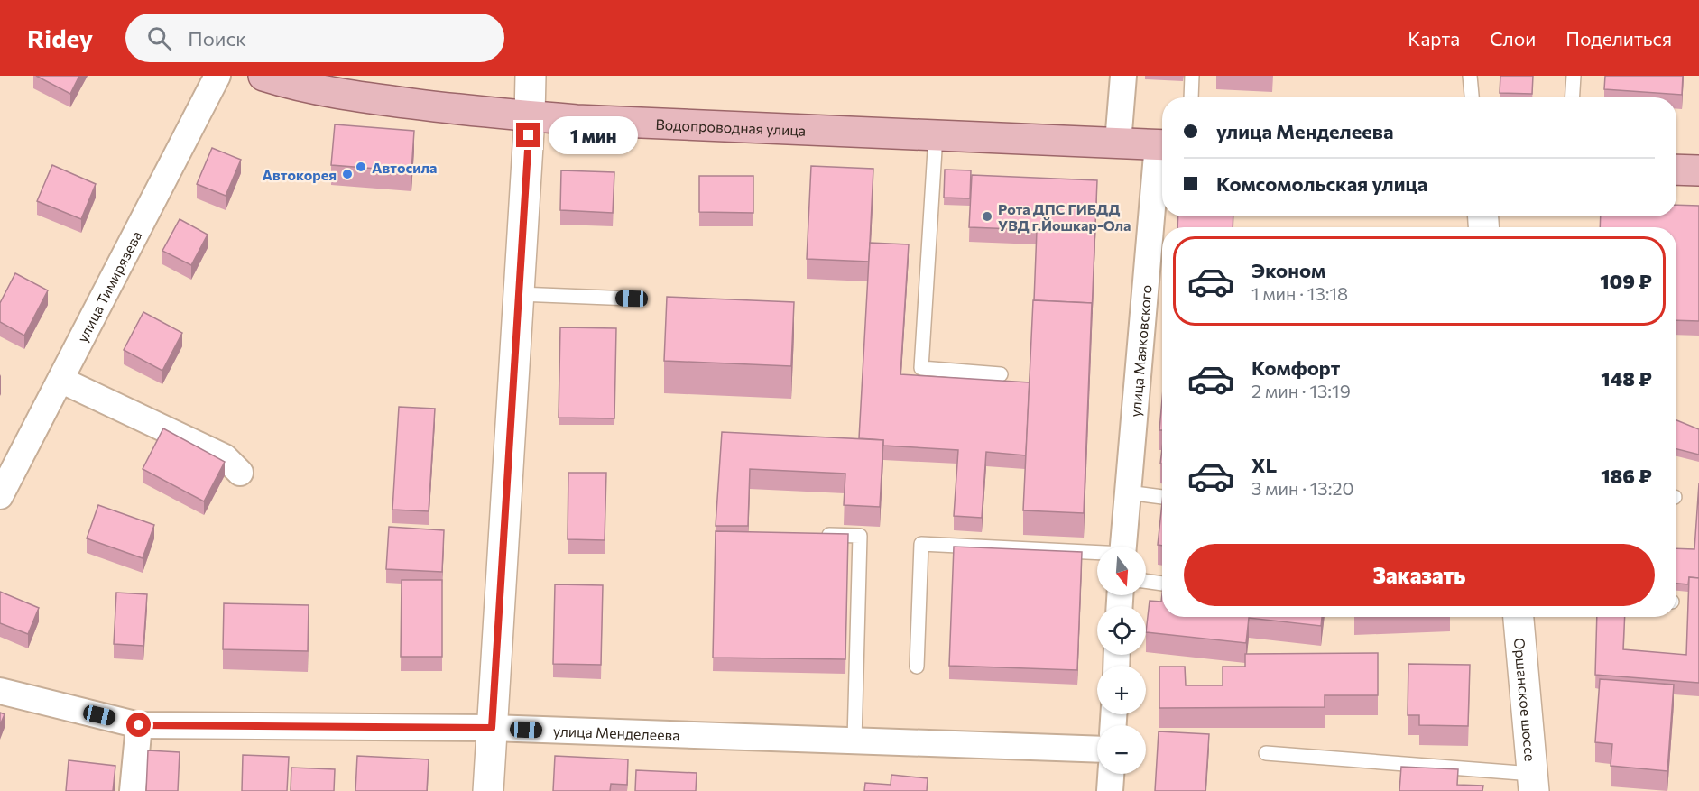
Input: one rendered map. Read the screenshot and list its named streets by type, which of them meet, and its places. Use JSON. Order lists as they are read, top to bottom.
{
  "streets": {
    "main road": ["Водопроводная улица", "Оршанское шоссе"],
    "street": ["улица Тимирязева", "улица Маяковского", "улица Менделеева"]
  },
  "places": ["Автосила", "Автокорея", "Рота ДПС ГИБДД УВД г.Йошкар-Ола"],
  "north": "bottom",
  "page": {
    "header": "Ridey",
    "search": "Поиск",
    "nav": ["Карта", "Слои", "Поделиться"],
    "banner": ["улица Менделеева", "Комсомольская улица"],
    "bubble": "1 мин",
    "list": [
      {
        "name": "Эконом",
        "note": "1 мин · 13:18",
        "value": "109 ₽"
      },
      {
        "name": "Комфорт",
        "note": "2 мин · 13:19",
        "value": "148 ₽"
      },
      {
        "name": "XL",
        "note": "3 мин · 13:20",
        "value": "186 ₽"
      }
    ],
    "buttons": "Заказать",
    "map_buttons": ["+", "−"]
  }
}
